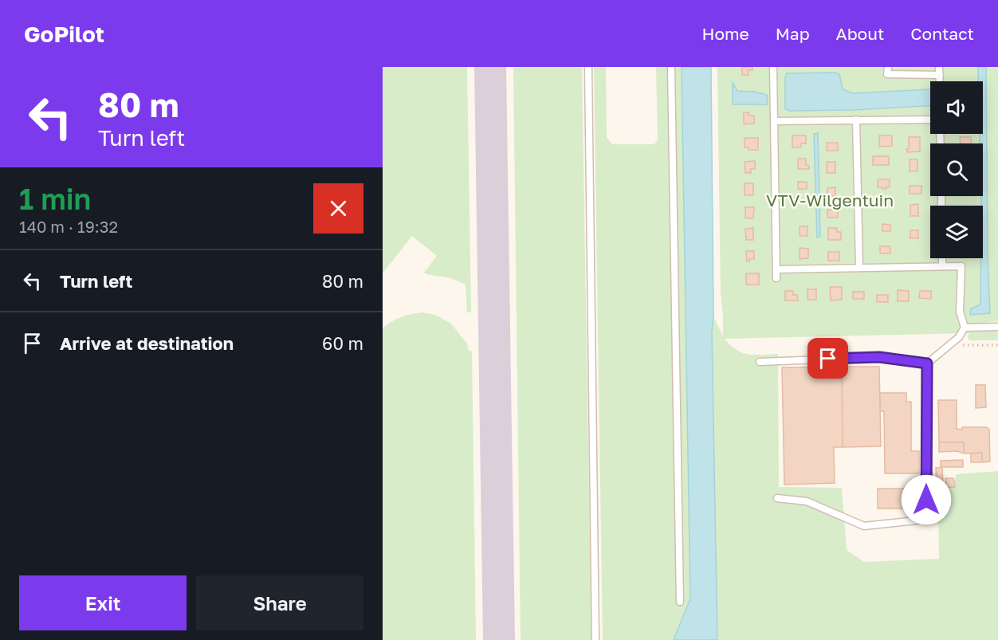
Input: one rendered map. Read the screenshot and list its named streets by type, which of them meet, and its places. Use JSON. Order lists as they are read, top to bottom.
{
  "parks": ["VTV-Wilgentuin"],
  "page": {
    "header": "GoPilot",
    "nav": [
      "Home",
      "Map",
      "About",
      "Contact"
    ],
    "turn": ["80 m", "Turn left"],
    "heading": ["1 min", "140 m · 19:32"],
    "list": [
      {
        "name": "Turn left",
        "value": "80 m"
      },
      {
        "name": "Arrive at destination",
        "value": "60 m"
      }
    ],
    "buttons": ["Exit", "Share"]
  }
}
